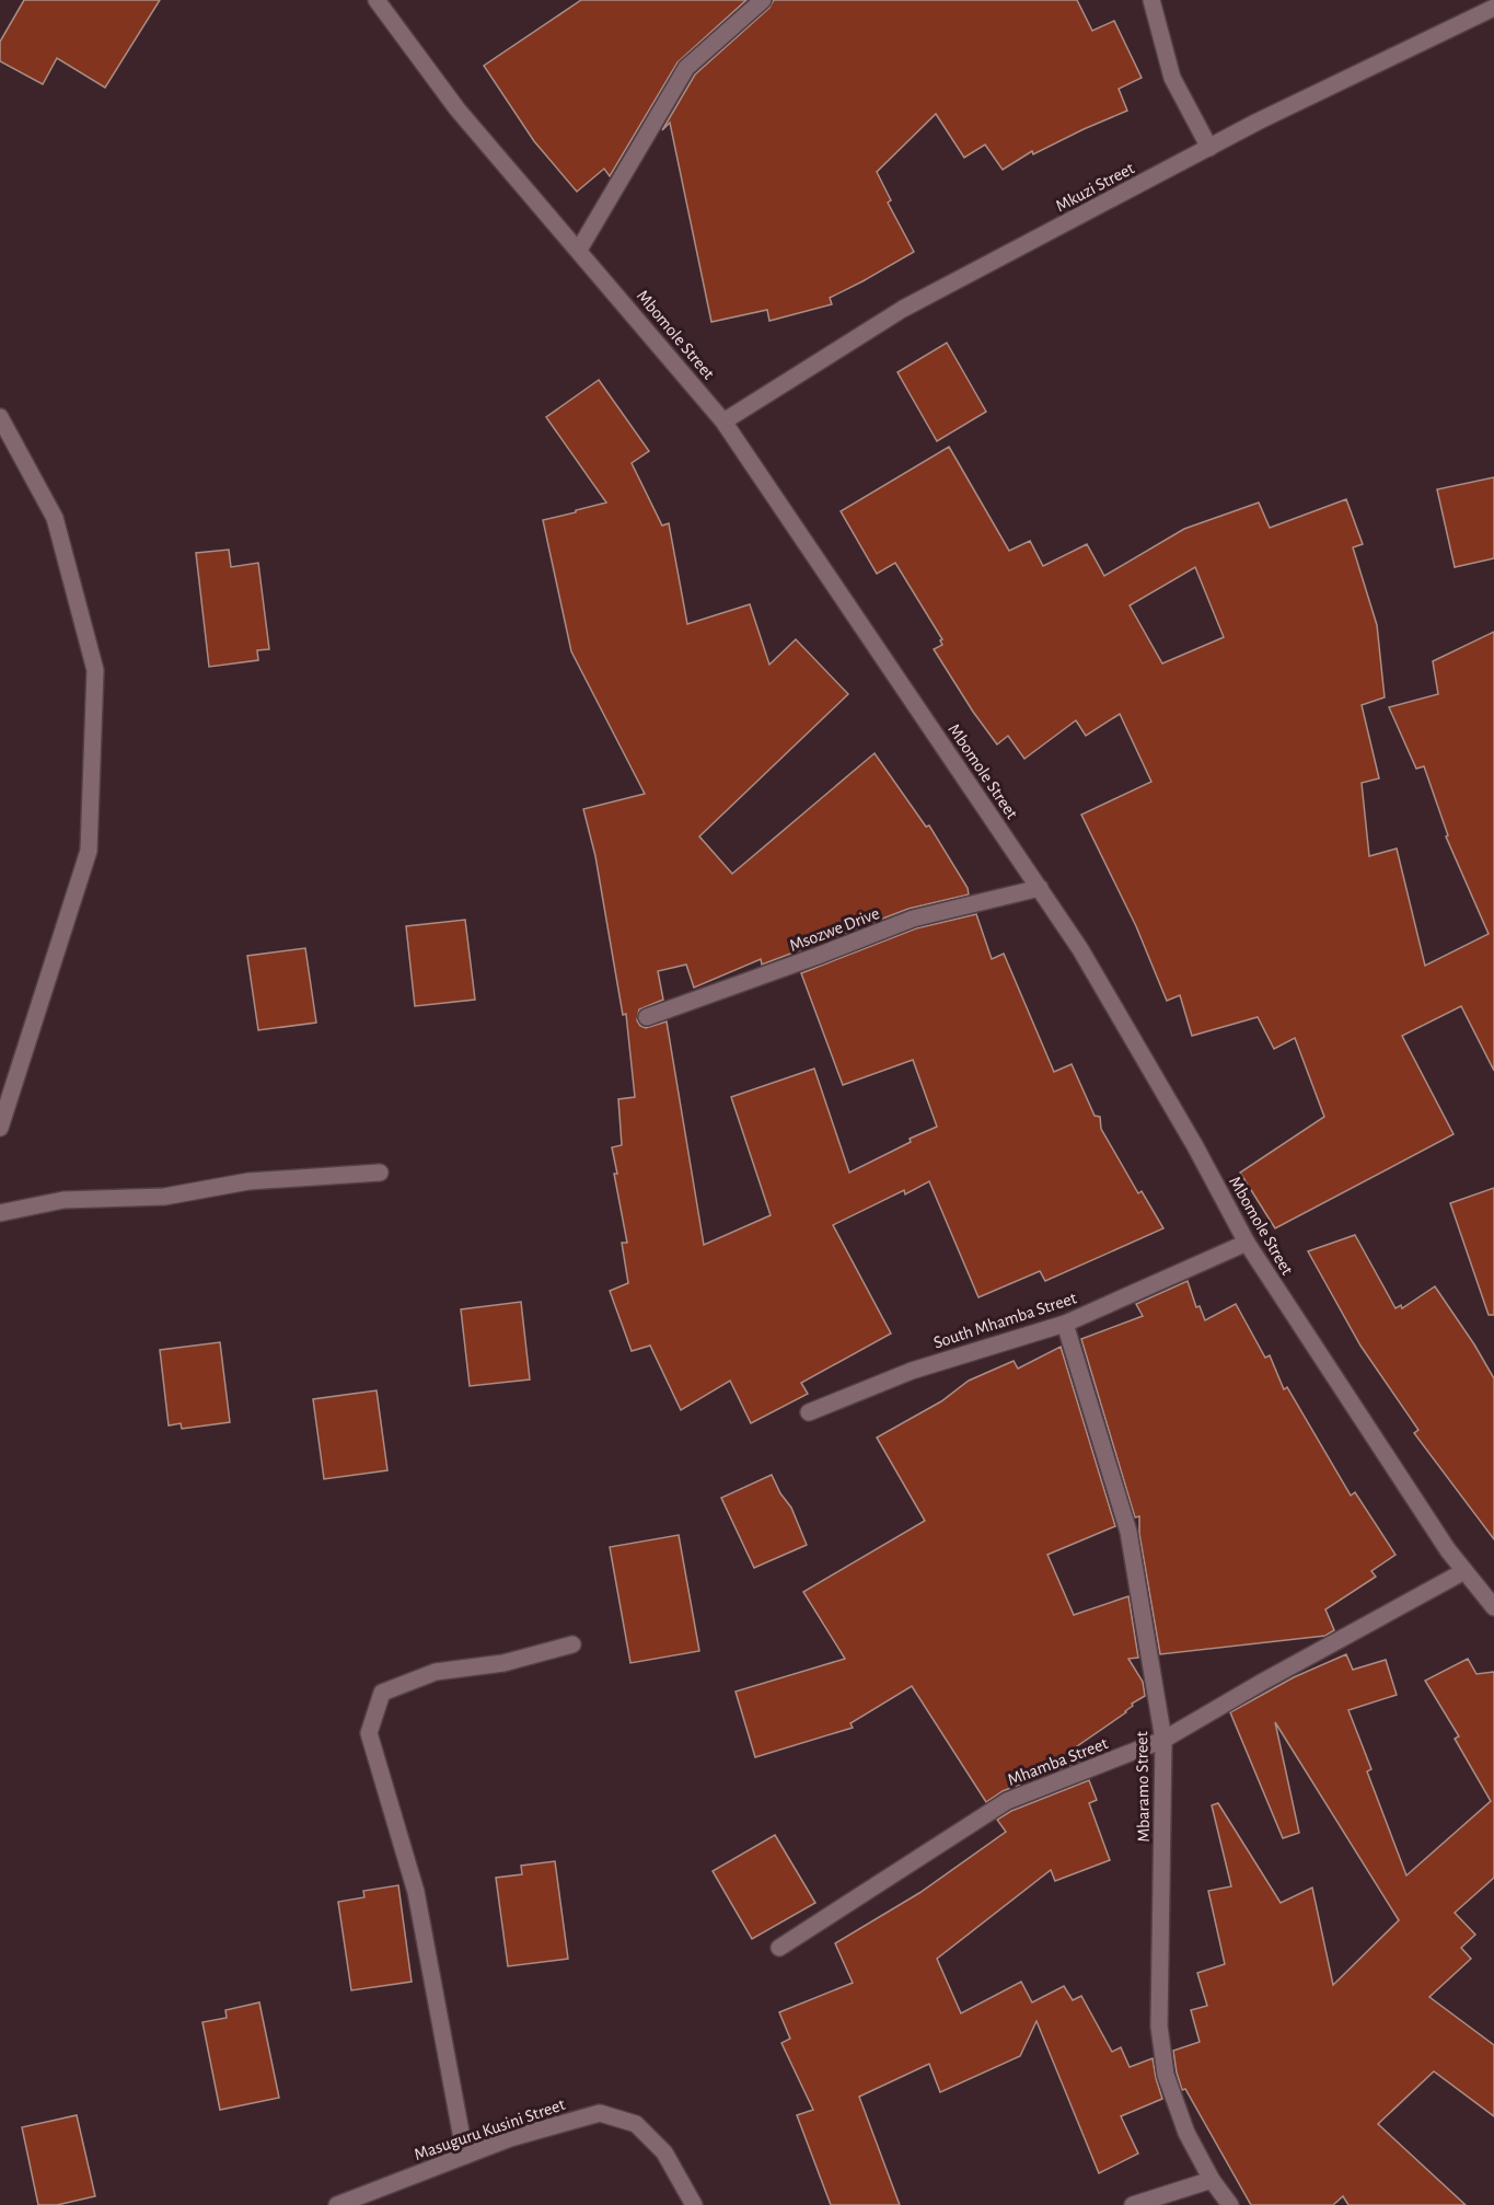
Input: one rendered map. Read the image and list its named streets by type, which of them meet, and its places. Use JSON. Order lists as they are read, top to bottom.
{
  "streets": {
    "street": [
      "Mkuzi Street",
      "Mbomole Street",
      "Msozwe Drive",
      "South Mhamba Street",
      "Mhamba Street",
      "Mbaramo Street",
      "Masuguru Kusini Street"
    ]
  },
  "crossings": [
    ["Mkuzi Street", "Mbomole Street"],
    ["Mbomole Street", "Msozwe Drive"],
    ["Mbomole Street", "South Mhamba Street"],
    ["Mbomole Street", "Mhamba Street"],
    ["South Mhamba Street", "Mbaramo Street"],
    ["Mhamba Street", "Mbaramo Street"]
  ]
}
